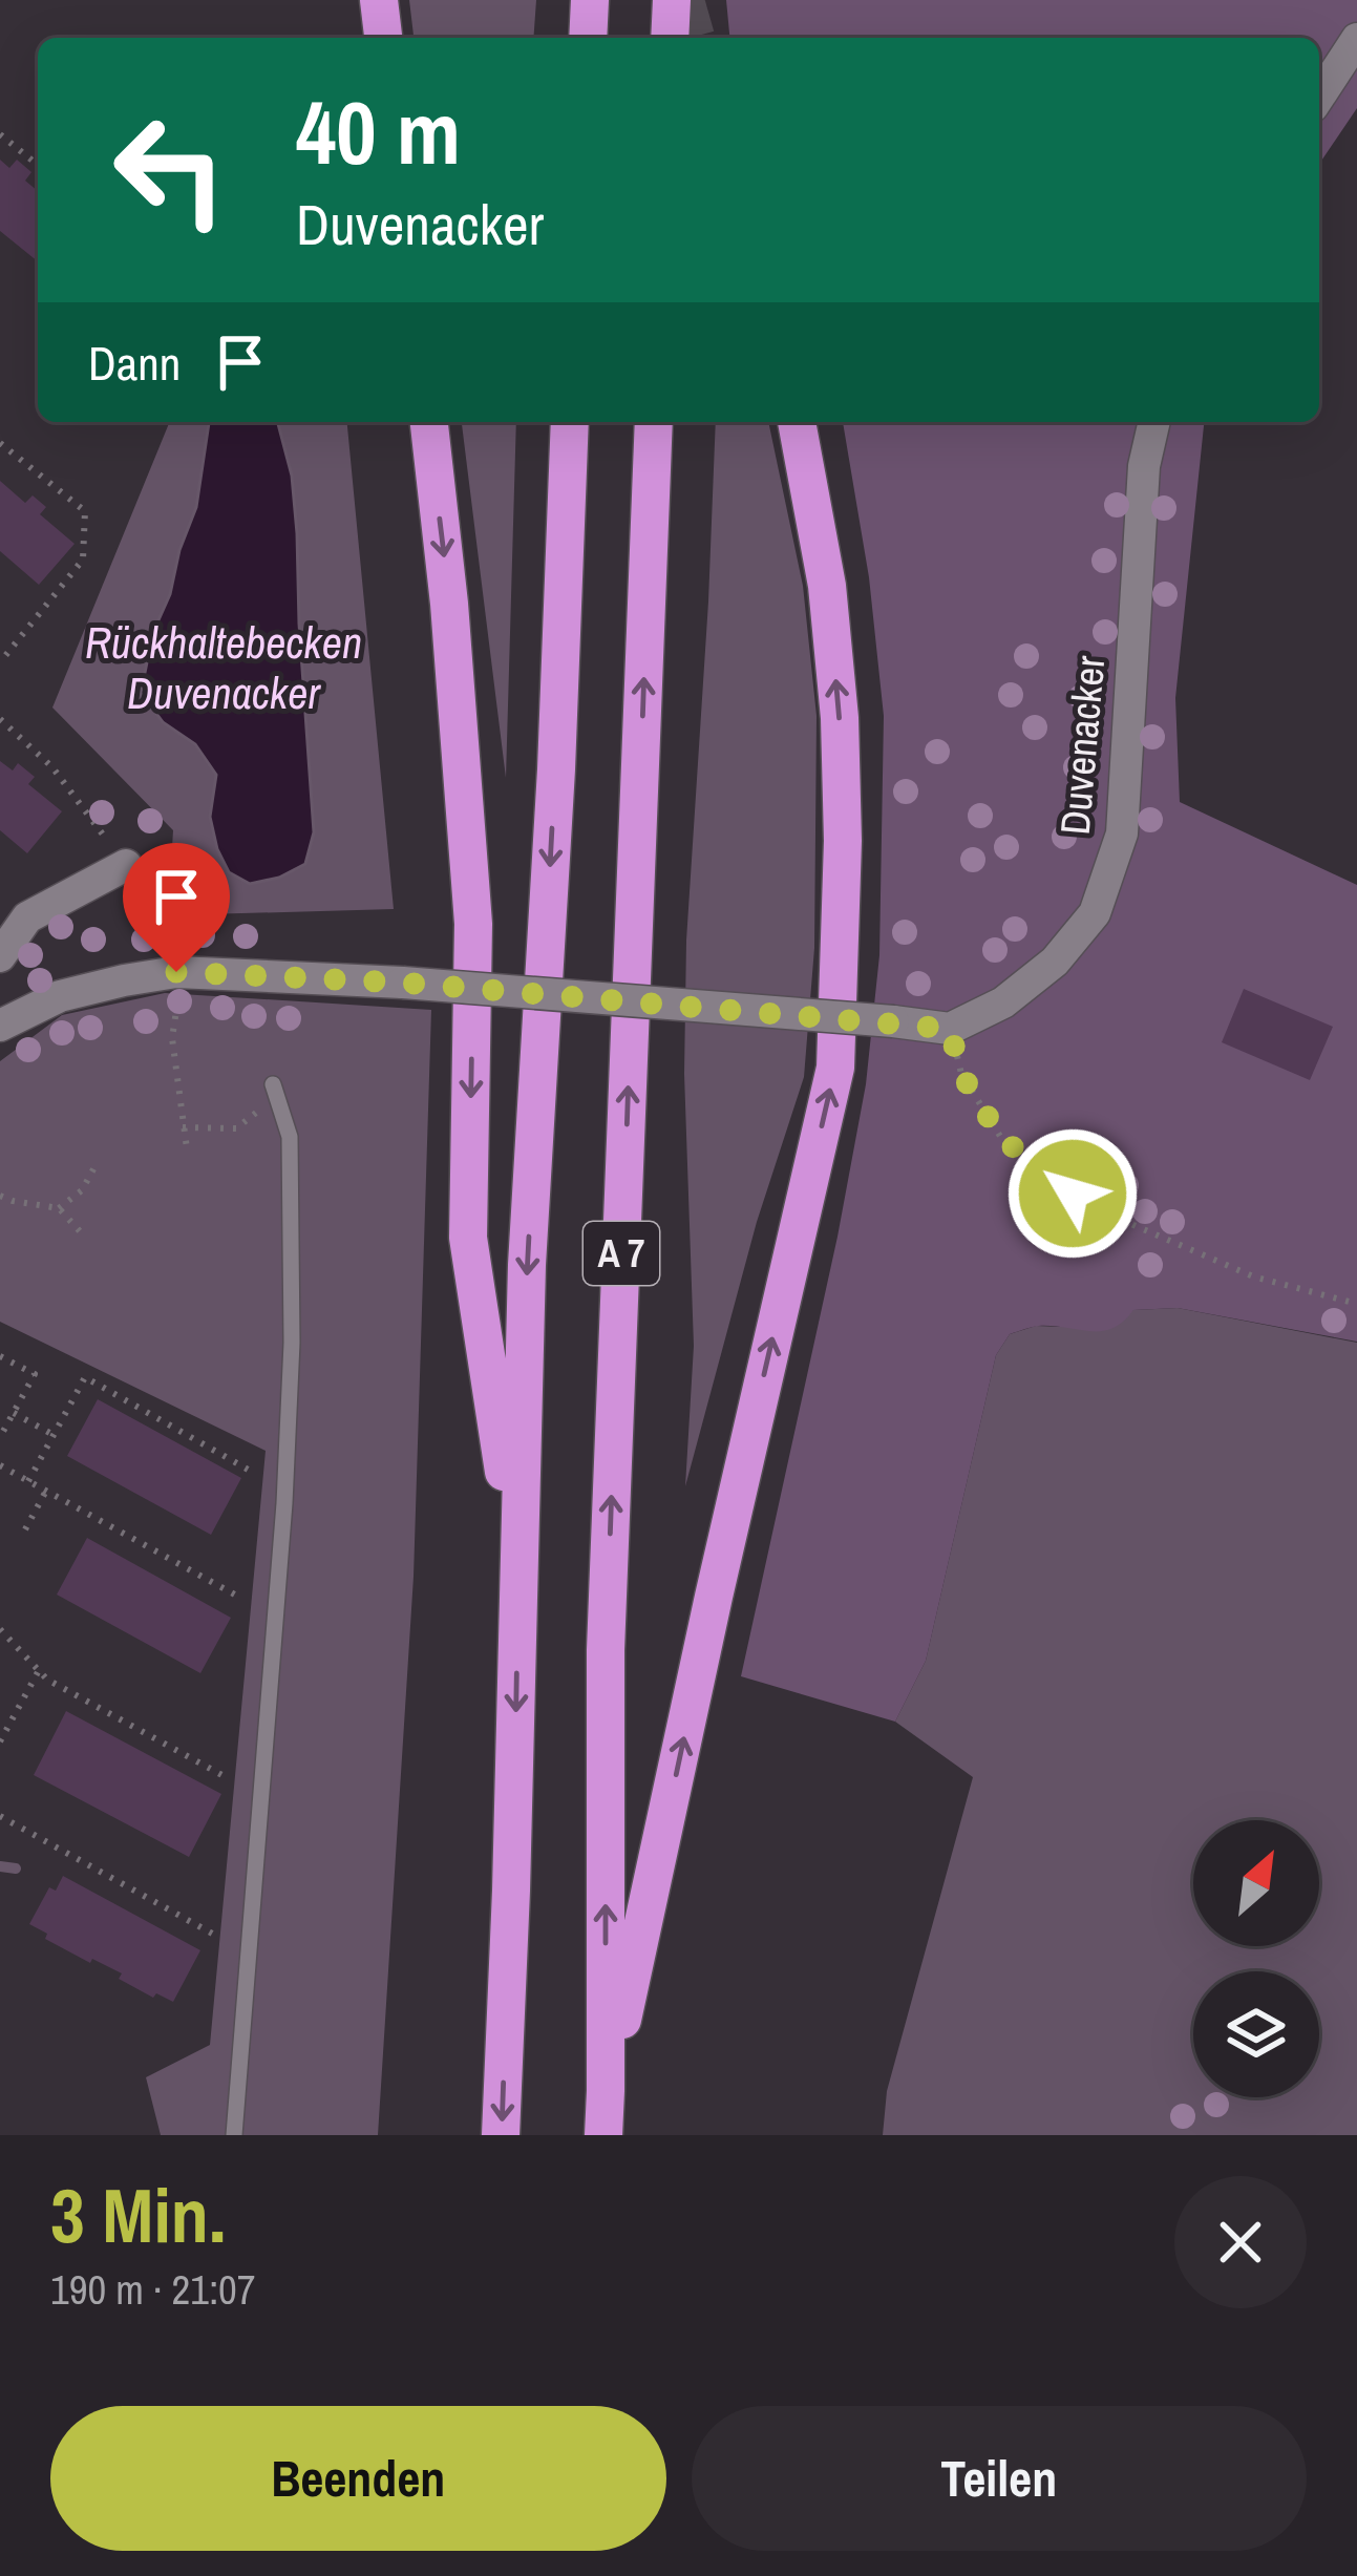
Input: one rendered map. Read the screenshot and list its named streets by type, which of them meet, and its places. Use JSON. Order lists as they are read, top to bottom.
{
  "streets": {
    "highway": ["A 7"],
    "street": ["Duvenacker"]
  },
  "water": ["Rückhaltebecken Duvenacker"],
  "north": "top right",
  "page": {
    "turn": ["40 m", "Duvenacker"],
    "then": "Dann",
    "heading": ["3 Min.", "190 m · 21:07"],
    "buttons": ["Beenden", "Teilen"]
  }
}
